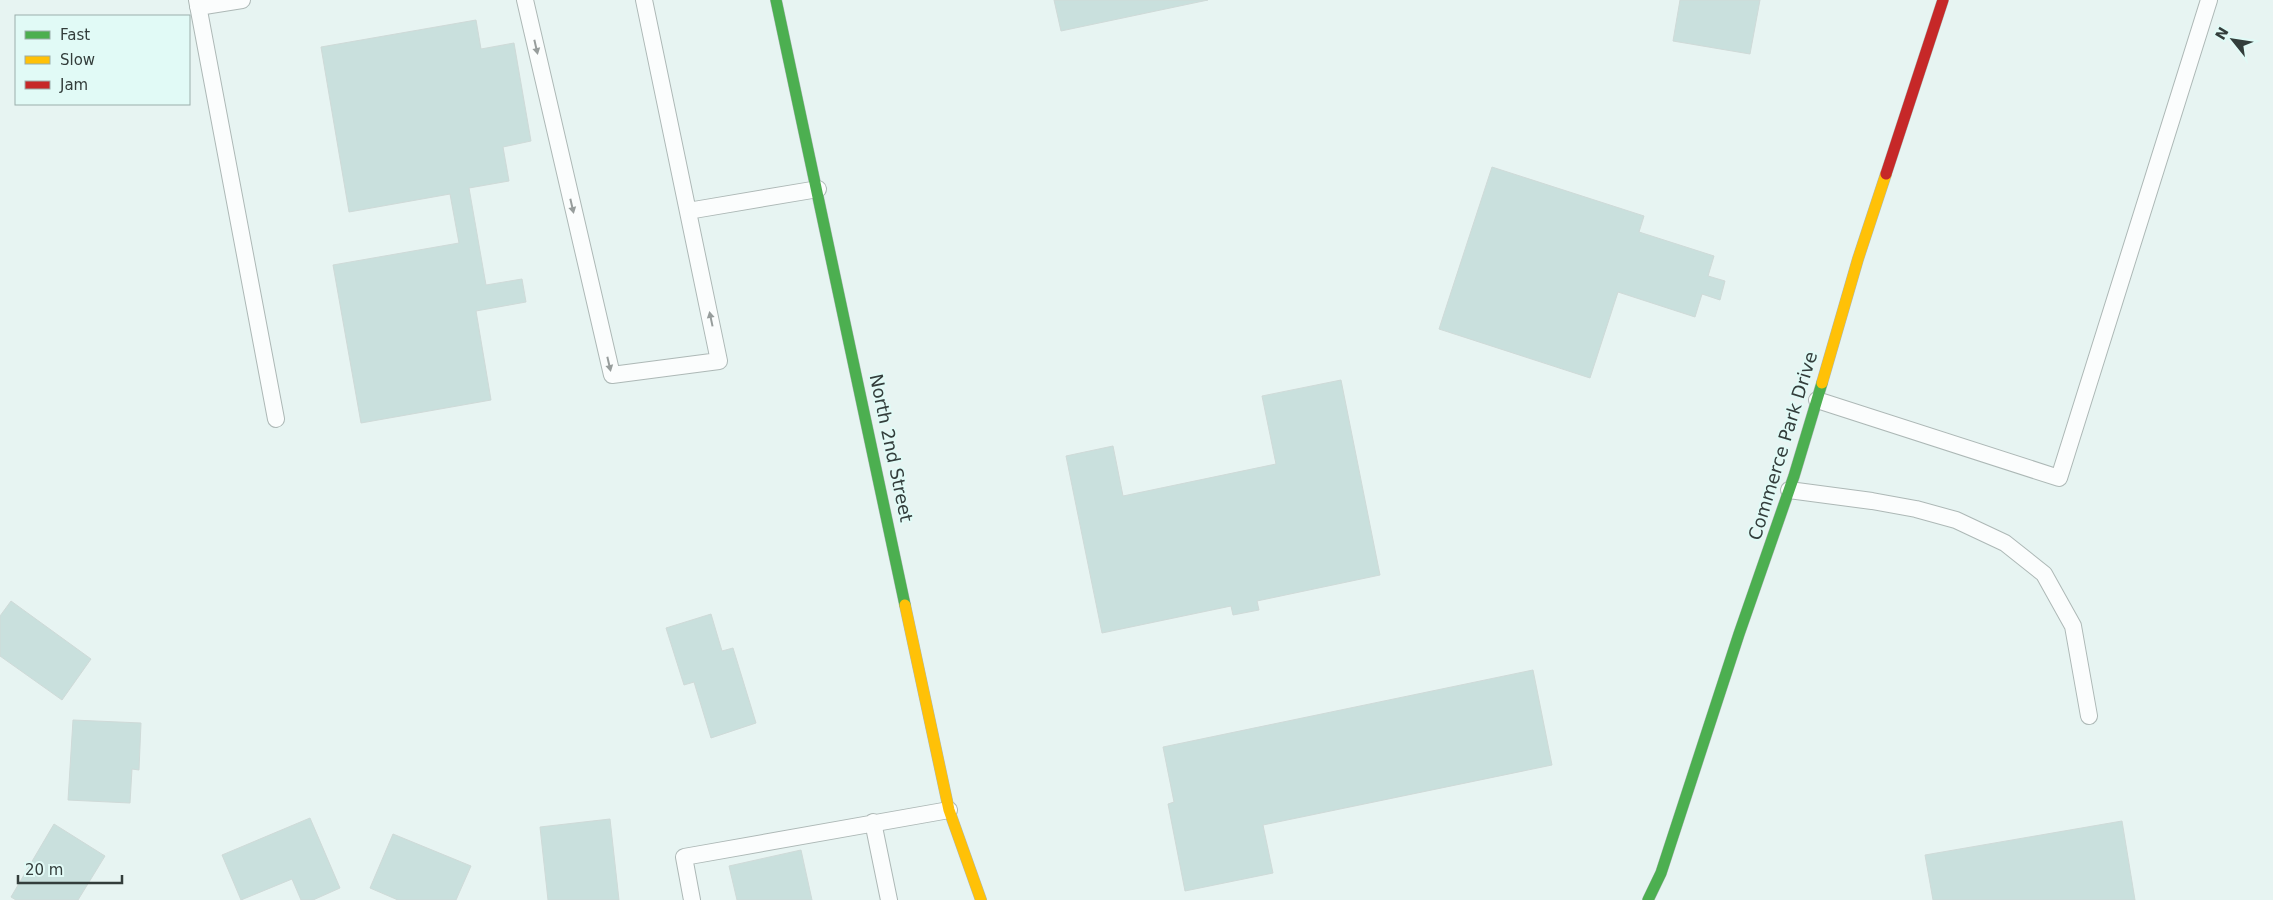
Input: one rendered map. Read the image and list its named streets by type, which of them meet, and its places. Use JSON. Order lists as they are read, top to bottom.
{
  "streets": {
    "street": ["Commerce Park Drive", "North 2nd Street"]
  },
  "legend": ["Fast", "Slow", "Jam"],
  "scale_bar": "20 m",
  "north": "top left"
}
